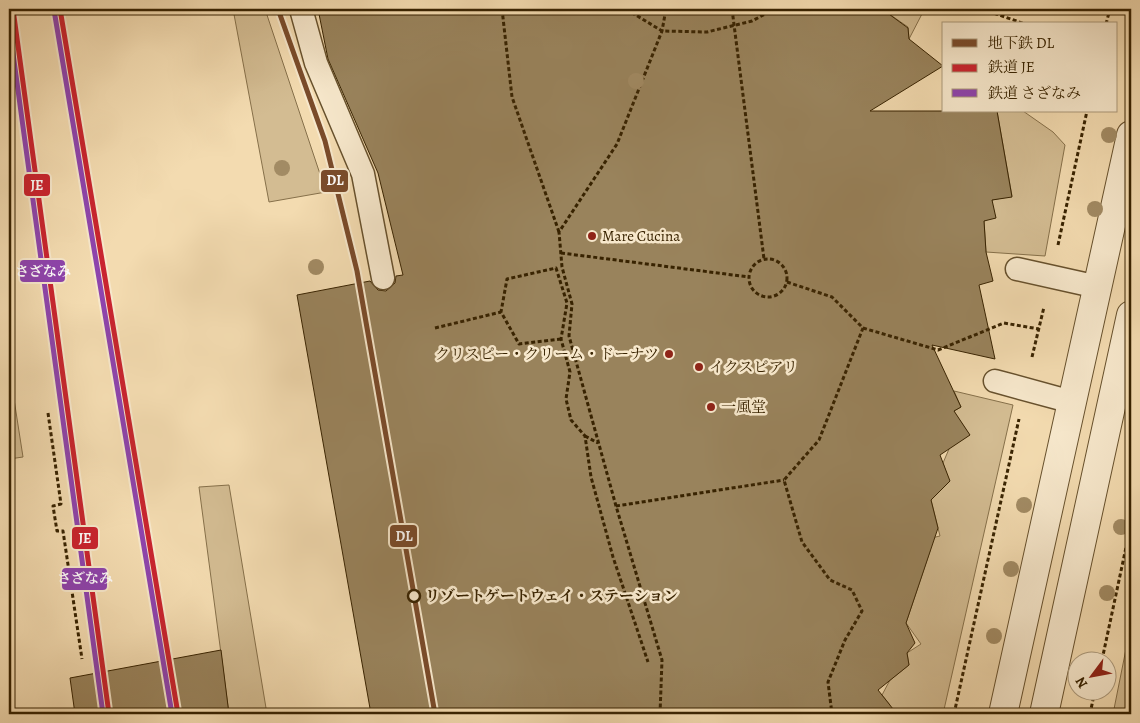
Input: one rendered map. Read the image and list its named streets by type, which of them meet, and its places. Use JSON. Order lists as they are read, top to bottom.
{
  "places": [
    "Mare Cucina",
    "クリスピー・クリーム・ドーナツ",
    "イクスピアリ",
    "一風堂",
    "リゾートゲートウェイ・ステーション"
  ],
  "lines": ["metro line DL", "rail line JE", "rail line さざなみ"],
  "legend": ["地下鉄 DL", "鉄道 JE", "鉄道 さざなみ"],
  "north": "bottom left"
}
